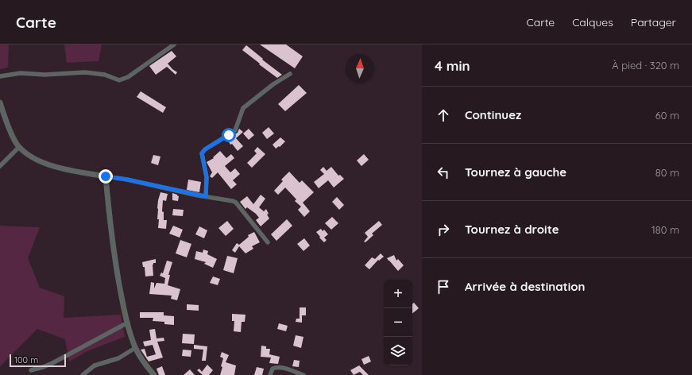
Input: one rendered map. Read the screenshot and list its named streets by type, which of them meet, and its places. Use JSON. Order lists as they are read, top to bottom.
{
  "scale_bar": "100 m",
  "north": "top",
  "page": {
    "header": "Carte",
    "nav": ["Carte", "Calques", "Partager"],
    "heading": ["4 min", "À pied · 320 m"],
    "list": [
      ["Continuez", "60 m"],
      ["Tournez à gauche", "80 m"],
      ["Tournez à droite", "180 m"],
      "Arrivée à destination"
    ],
    "map_buttons": ["+", "−"],
    "scale": "100 m"
  }
}
